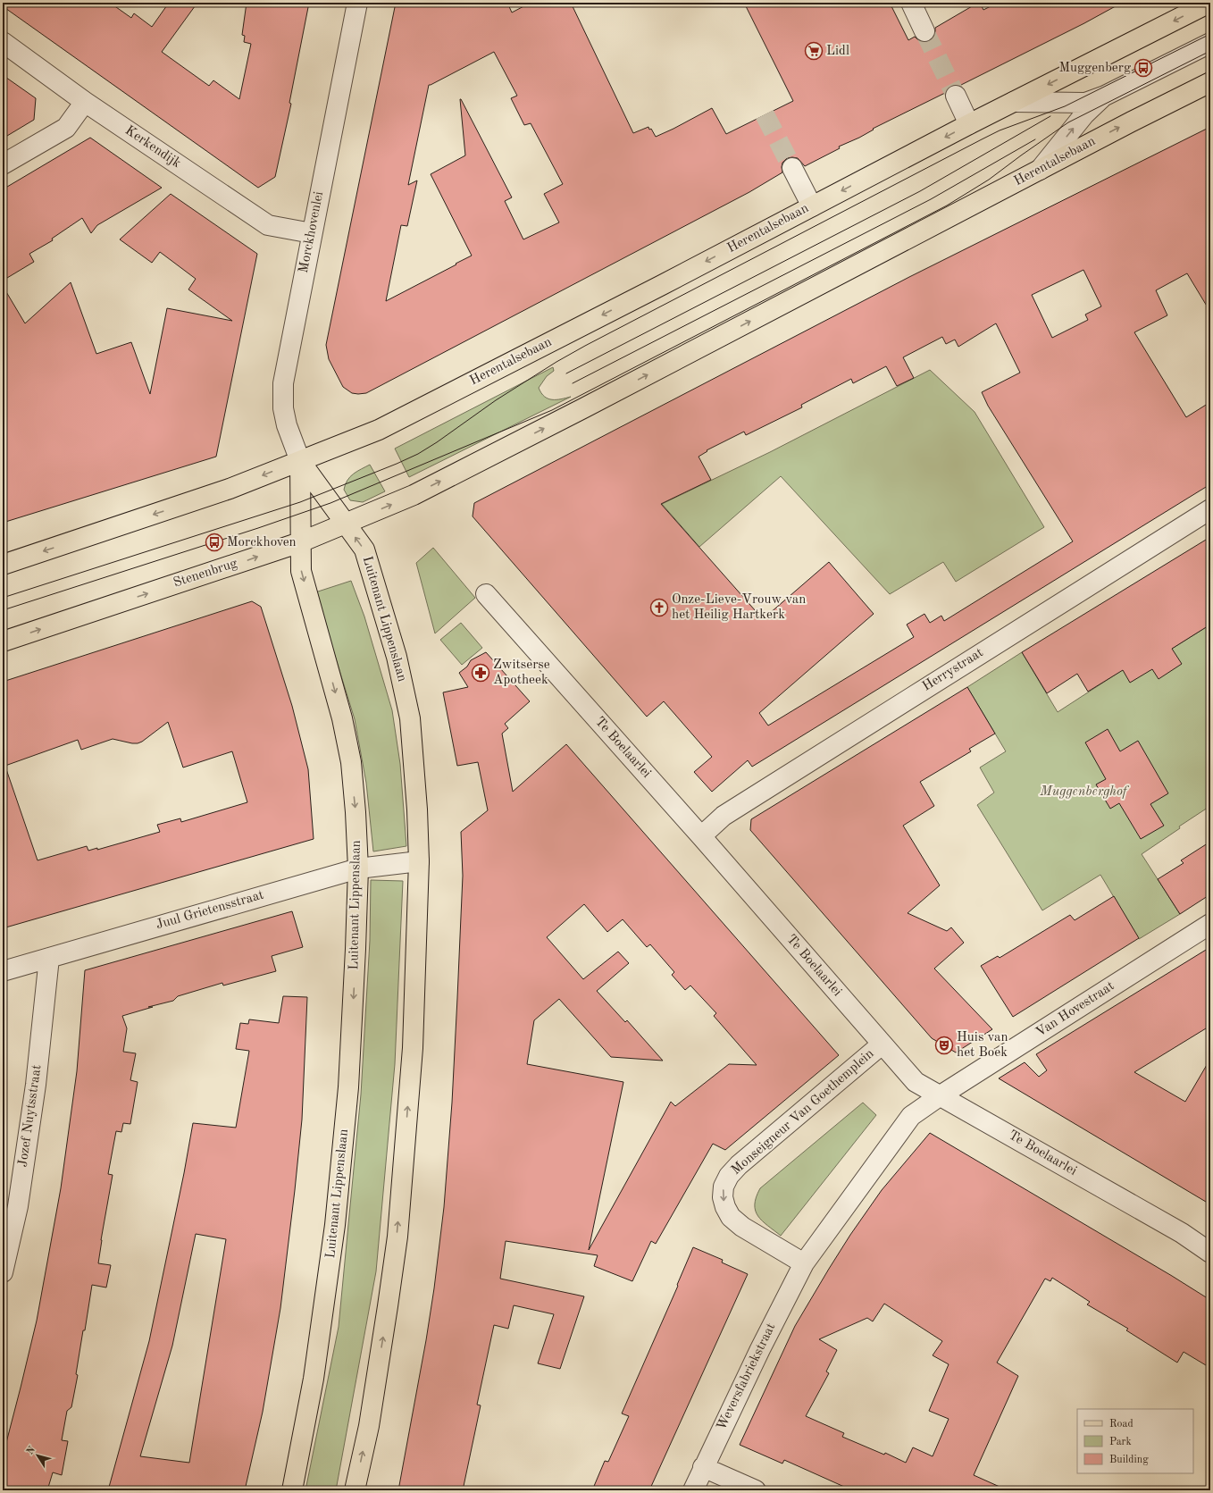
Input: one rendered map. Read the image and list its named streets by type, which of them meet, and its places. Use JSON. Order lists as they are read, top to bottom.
{
  "streets": {
    "main road": ["Herentalsebaan", "Stenenbrug", "Luitenant Lippenslaan"],
    "street": [
      "Kerkendijk",
      "Morckhovenlei",
      "Herrystraat",
      "Te Boelaarlei",
      "Juul Grietensstraat",
      "Van Hovestraat",
      "Monseigneur Van Goethemplein",
      "Jozef Nuytsstraat",
      "Weversfabriekstraat"
    ]
  },
  "crossings": [
    ["Kerkendijk", "Morckhovenlei"],
    ["Herentalsebaan", "Morckhovenlei"],
    ["Herentalsebaan", "Stenenbrug"],
    ["Herentalsebaan", "Luitenant Lippenslaan"],
    ["Morckhovenlei", "Luitenant Lippenslaan"],
    ["Stenenbrug", "Luitenant Lippenslaan"],
    ["Luitenant Lippenslaan", "Juul Grietensstraat"],
    ["Herrystraat", "Te Boelaarlei"],
    ["Te Boelaarlei", "Van Hovestraat"],
    ["Te Boelaarlei", "Monseigneur Van Goethemplein"],
    ["Juul Grietensstraat", "Jozef Nuytsstraat"],
    ["Monseigneur Van Goethemplein", "Weversfabriekstraat"]
  ],
  "parks": ["Muggenberghof"],
  "places": {
    "supermarket": ["Lidl"],
    "bus stop": ["Muggenberg", "Morckhoven"],
    "church": ["Onze-Lieve-Vrouw van het Heilig Hartkerk"],
    "pharmacy": ["Zwitserse Apotheek"],
    "theatre": ["Huis van het Boek"]
  },
  "legend": ["Road", "Park", "Building"],
  "north": "top left"
}
